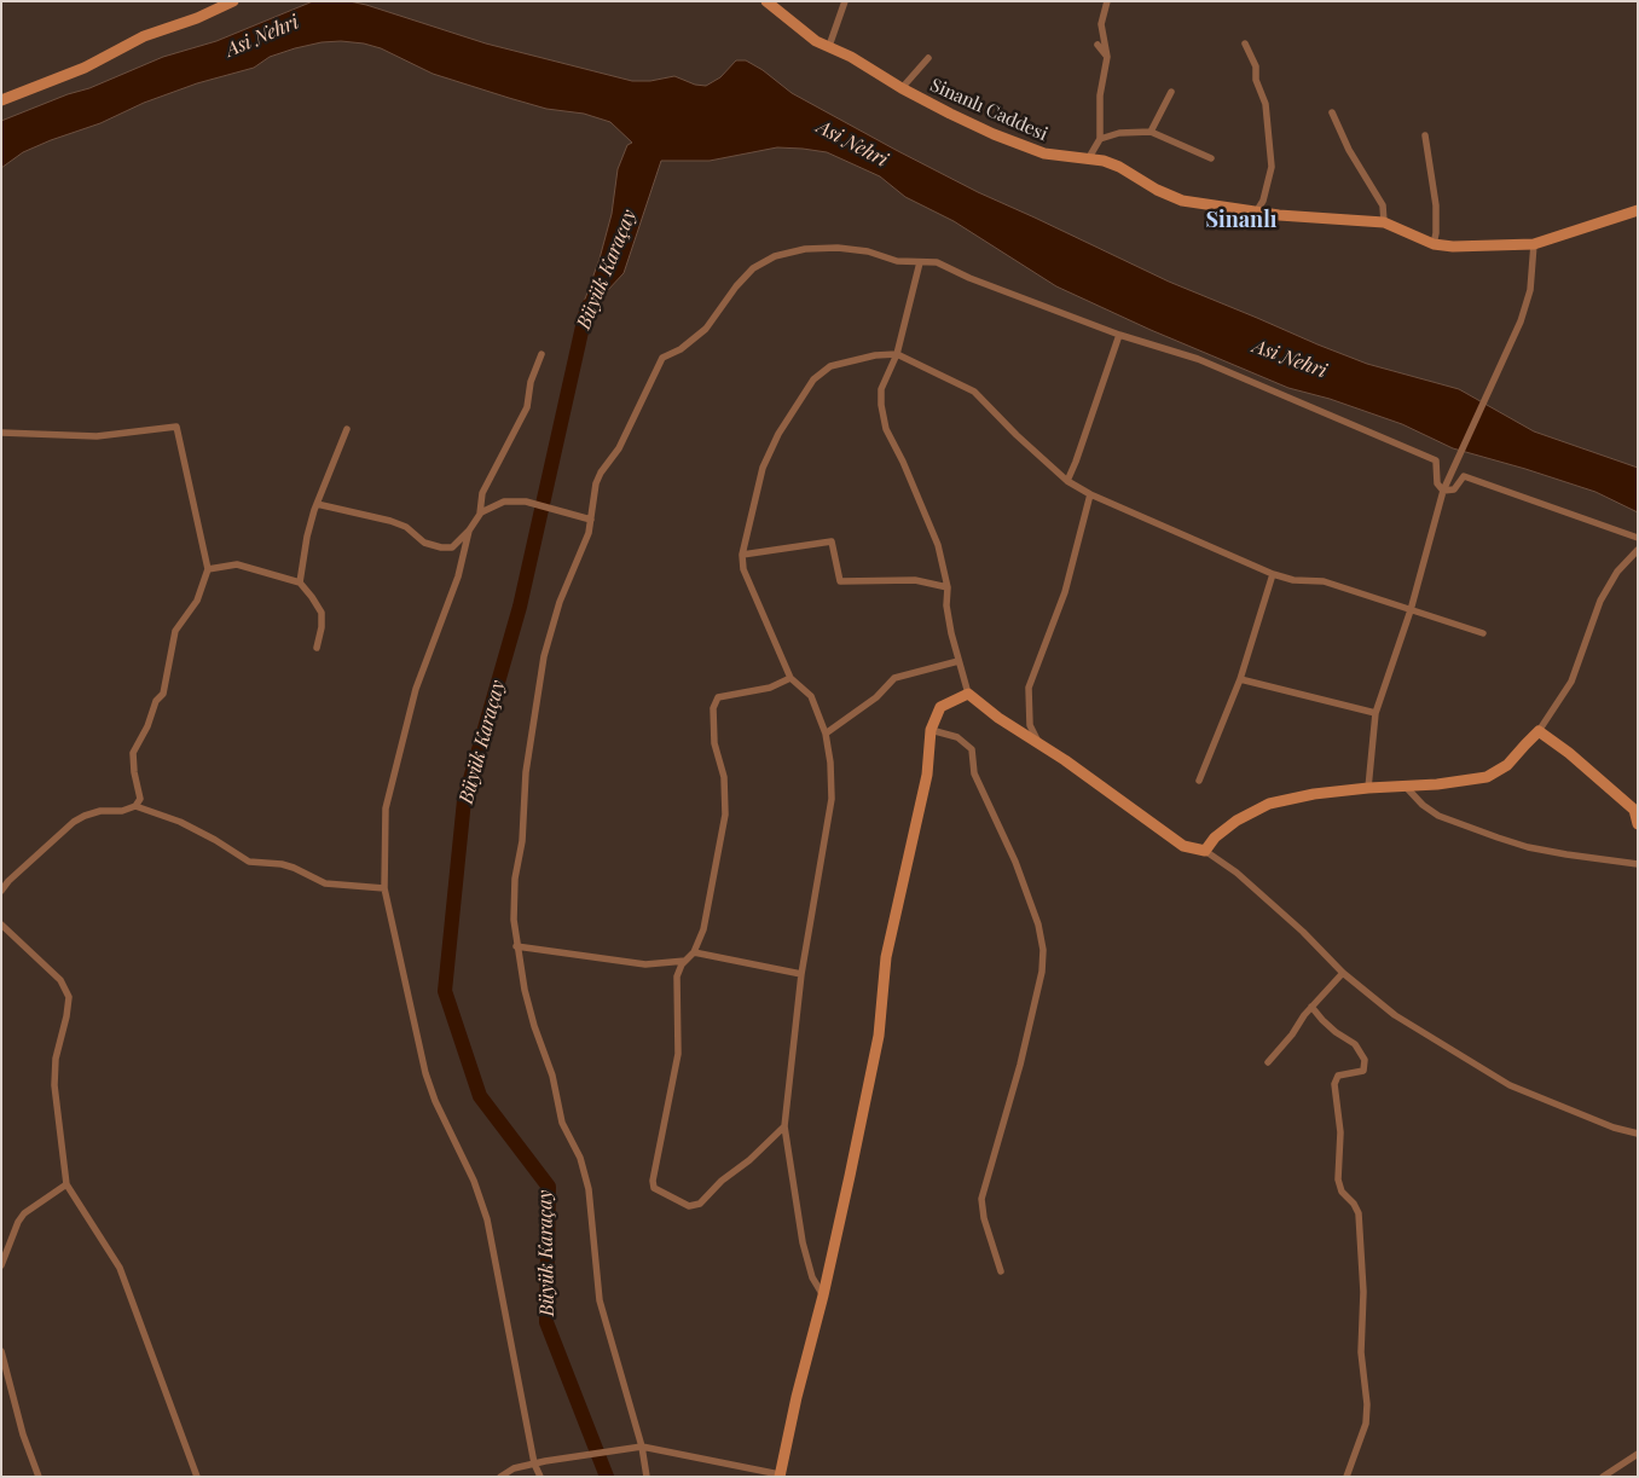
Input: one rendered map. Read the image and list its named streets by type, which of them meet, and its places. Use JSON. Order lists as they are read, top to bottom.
{
  "streets": {
    "street": ["Sinanlı Caddesi"]
  },
  "districts": ["Sinanlı"],
  "water": ["Asi Nehri", "Büyük Karaçay"]
}
